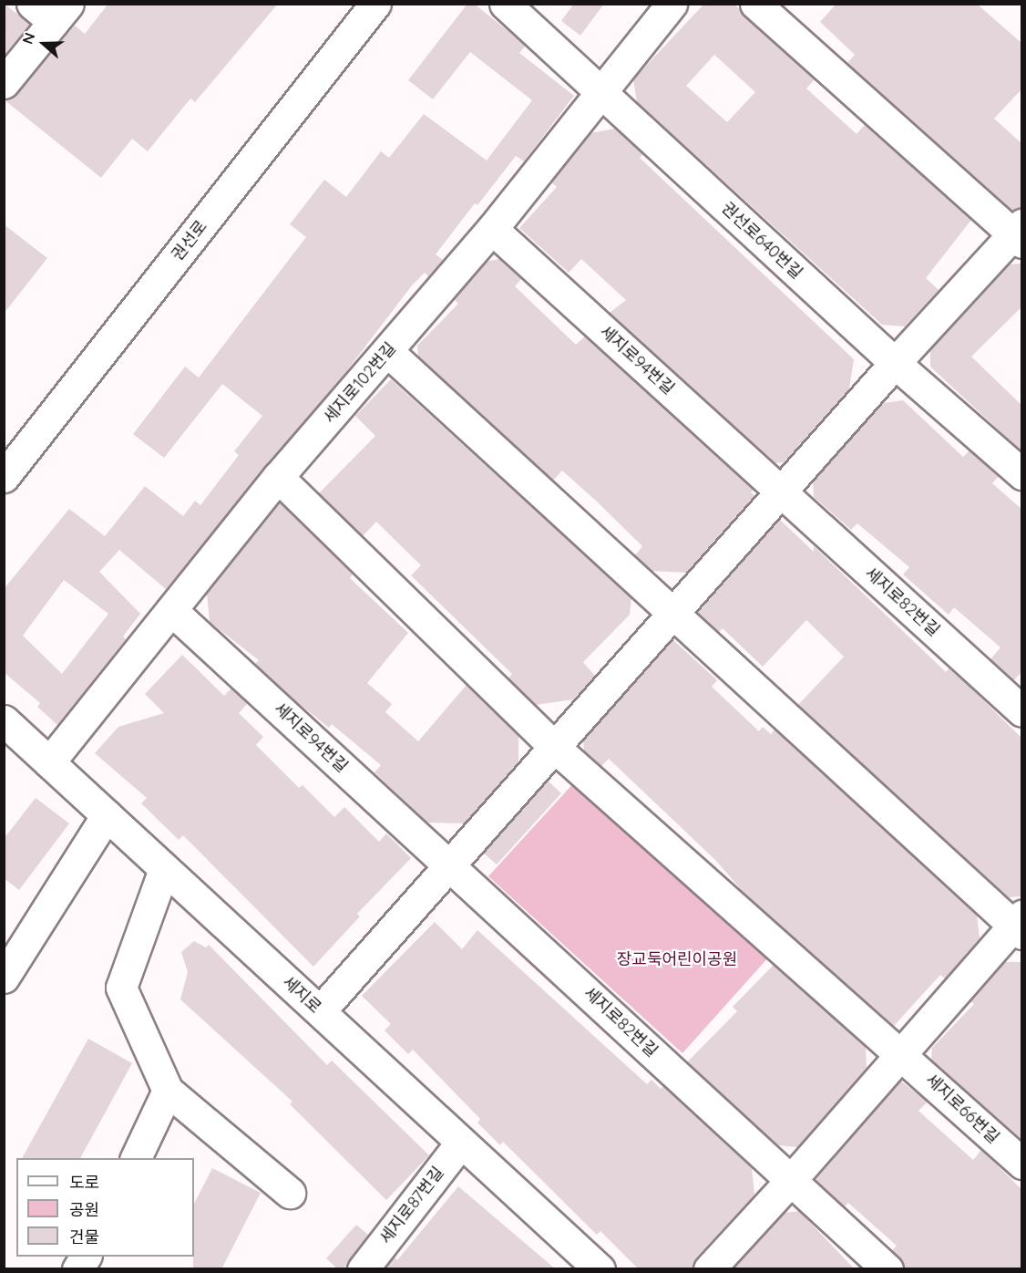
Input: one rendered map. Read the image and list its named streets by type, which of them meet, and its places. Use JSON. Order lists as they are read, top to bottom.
{
  "streets": {
    "street": [
      "권선로",
      "권선로640번길",
      "세지로94번길",
      "세지로102번길",
      "세지로82번길",
      "세지로",
      "세지로66번길",
      "세지로87번길"
    ]
  },
  "crossings": [
    ["권선로640번길", "세지로102번길"],
    ["세지로94번길", "세지로102번길"],
    ["세지로94번길", "세지로82번길"],
    ["세지로102번길", "세지로"],
    ["세지로", "세지로87번길"]
  ],
  "parks": ["장교둑어린이공원"],
  "legend": ["도로", "공원", "건물"],
  "north": "left"
}
